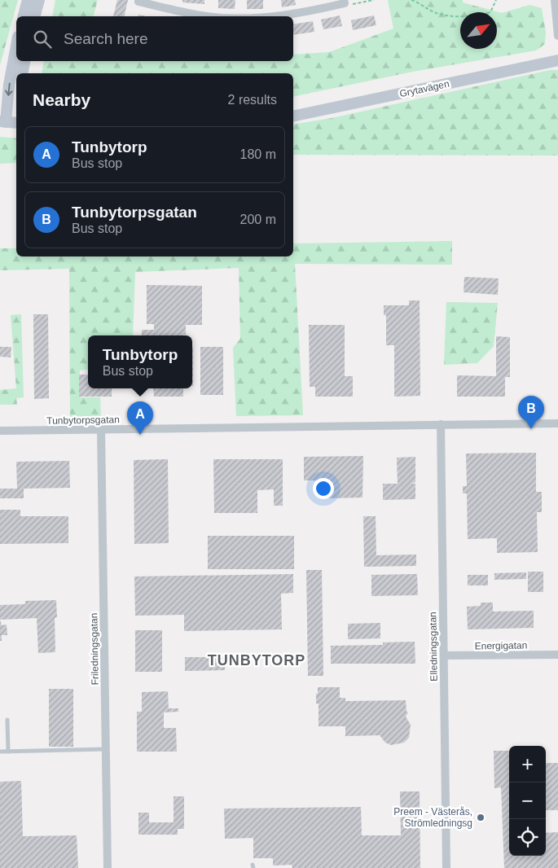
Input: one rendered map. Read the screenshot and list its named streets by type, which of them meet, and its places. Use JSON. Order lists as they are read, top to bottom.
{
  "streets": {
    "street": [
      "Grytavägen",
      "Tunbytorpsgatan",
      "Energigatan",
      "Elledningsgatan",
      "Friledningsgatan"
    ]
  },
  "crossings": [
    ["Tunbytorpsgatan", "Elledningsgatan"],
    ["Tunbytorpsgatan", "Friledningsgatan"],
    ["Energigatan", "Elledningsgatan"]
  ],
  "districts": ["TUNBYTORP"],
  "places": ["Preem - Västerås, Strömledningsg"],
  "north": "top right",
  "page": {
    "search": "Search here",
    "heading": ["Nearby", "2 results"],
    "list": [
      {
        "mark": "A",
        "name": "Tunbytorp",
        "note": "Bus stop",
        "value": "180 m"
      },
      {
        "mark": "B",
        "name": "Tunbytorpsgatan",
        "note": "Bus stop",
        "value": "200 m"
      }
    ],
    "popup": ["Tunbytorp", "Bus stop"],
    "pins": ["B", "A"],
    "map_buttons": ["+", "−"]
  }
}
